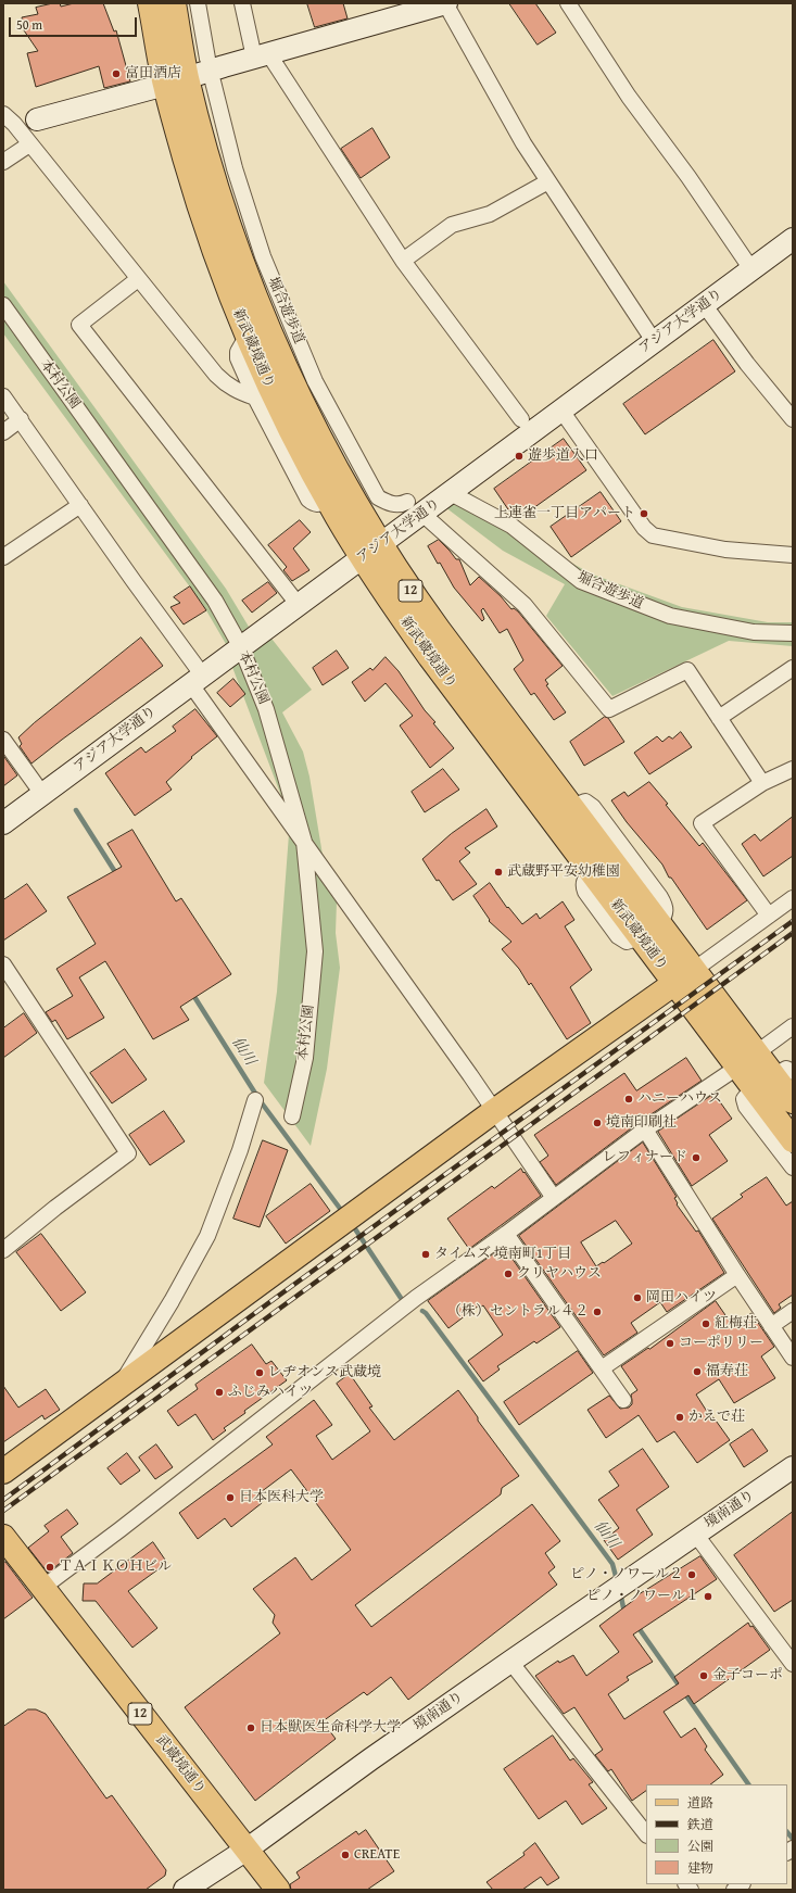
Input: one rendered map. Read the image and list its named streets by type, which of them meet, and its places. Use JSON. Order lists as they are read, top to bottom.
{
  "streets": {
    "main road": ["新武蔵境通り", "12", "武蔵境通り"],
    "street": [
      "堀合遊歩道",
      "アジア大学通り",
      "本村公園",
      "境南通り"
    ]
  },
  "crossings": [
    ["堀合遊歩道", "アジア大学通り"],
    ["アジア大学通り", "新武蔵境通り"],
    ["アジア大学通り", "本村公園"],
    ["境南通り", "武蔵境通り"]
  ],
  "water": ["仙川"],
  "places": [
    "富田酒店",
    "遊歩道入口",
    "上連雀一丁目アパート",
    "武蔵野平安幼稚園",
    "ハニーハウス",
    "境南印刷社",
    "レフィナード",
    "タイムズ 境南町1丁目",
    "クリヤハウス",
    "岡田ハイツ",
    "（株）セントラル４２",
    "紅梅荘",
    "コーポリリー",
    "福寿荘",
    "レヂオンス武蔵境",
    "ふじみハイツ",
    "かえで荘",
    "日本医科大学",
    "ＴＡＩＫＯＨビル",
    "ピノ・ノワール２",
    "ピノ・ノワール１",
    "金子コーポ",
    "日本獣医生命科学大学",
    "CREATE"
  ],
  "legend": [
    "道路",
    "鉄道",
    "公園",
    "建物"
  ],
  "scale_bar": "50 m"
}
